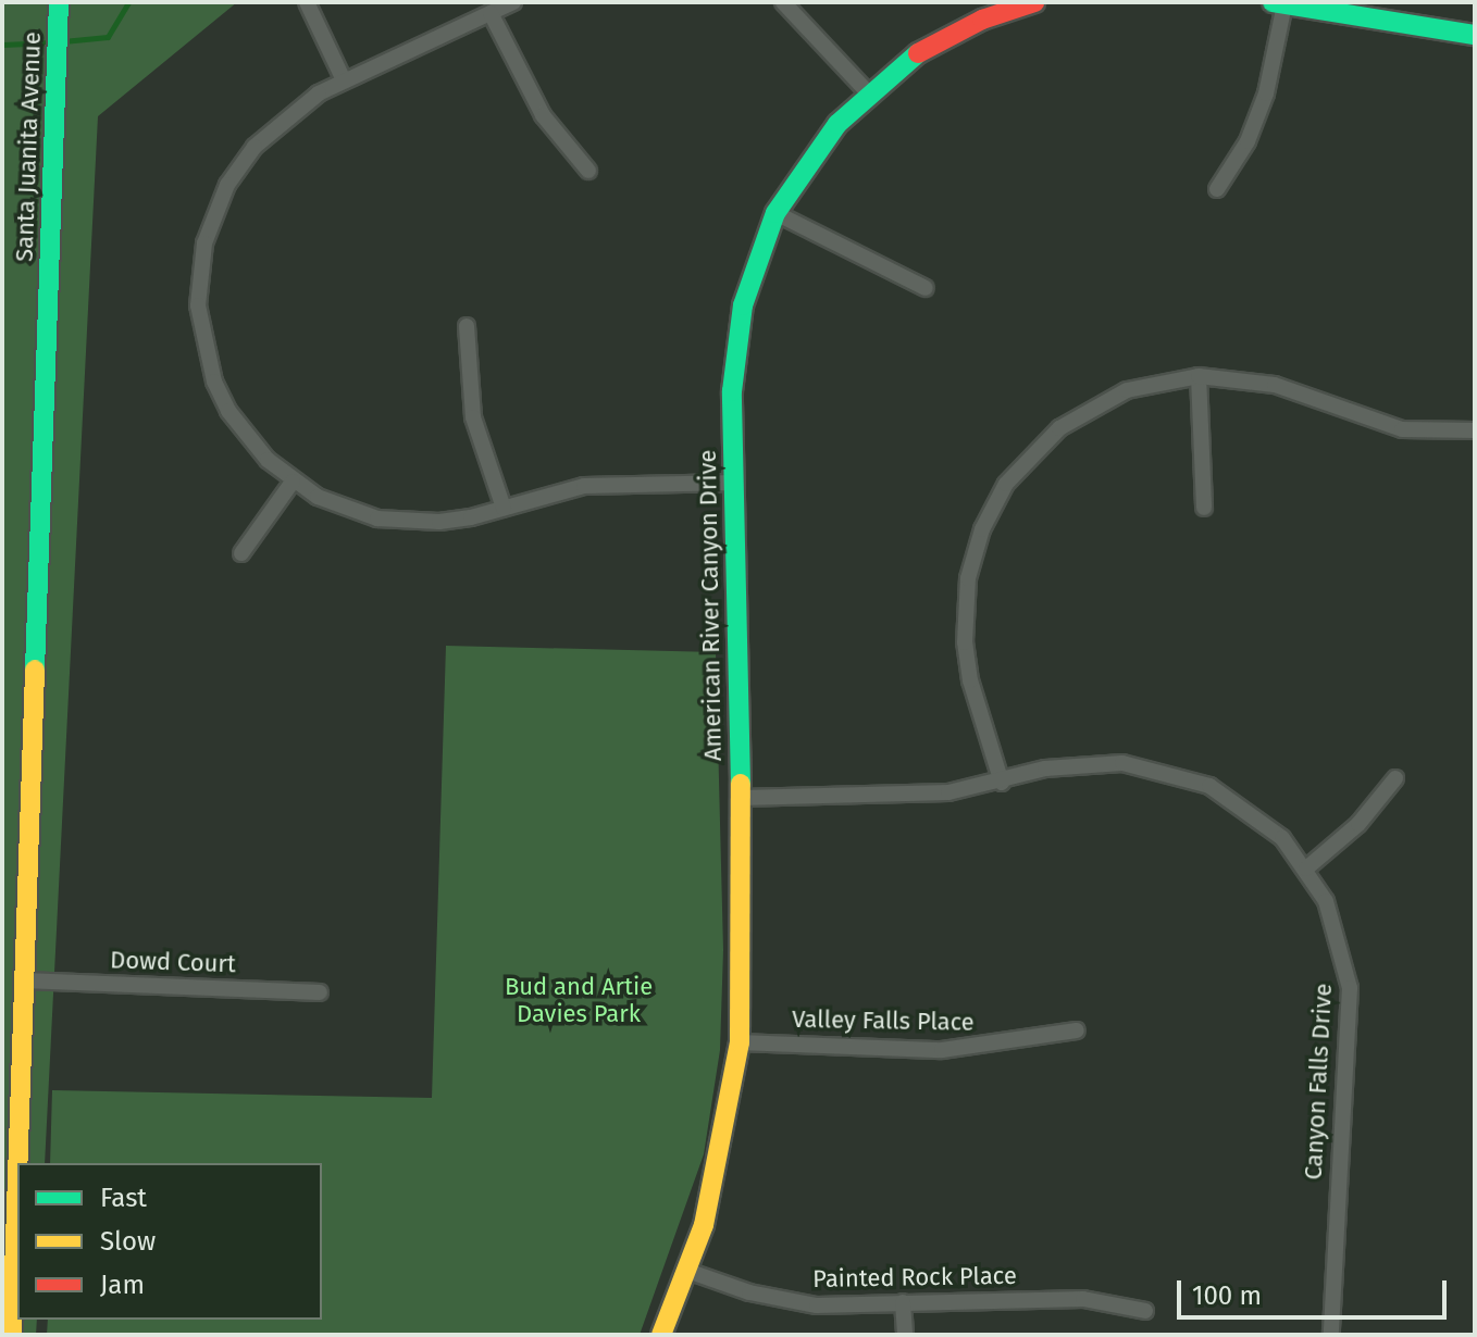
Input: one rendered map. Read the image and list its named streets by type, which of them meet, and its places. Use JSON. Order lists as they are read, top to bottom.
{
  "streets": {
    "street": [
      "Santa Juanita Avenue",
      "American River Canyon Drive",
      "Dowd Court",
      "Valley Falls Place",
      "Canyon Falls Drive",
      "Painted Rock Place"
    ]
  },
  "crossings": [
    ["Santa Juanita Avenue", "Dowd Court"],
    ["American River Canyon Drive", "Valley Falls Place"],
    ["American River Canyon Drive", "Canyon Falls Drive"],
    ["American River Canyon Drive", "Painted Rock Place"]
  ],
  "parks": ["Bud and Artie Davies Park"],
  "legend": ["Fast", "Slow", "Jam"],
  "scale_bar": "100 m"
}
